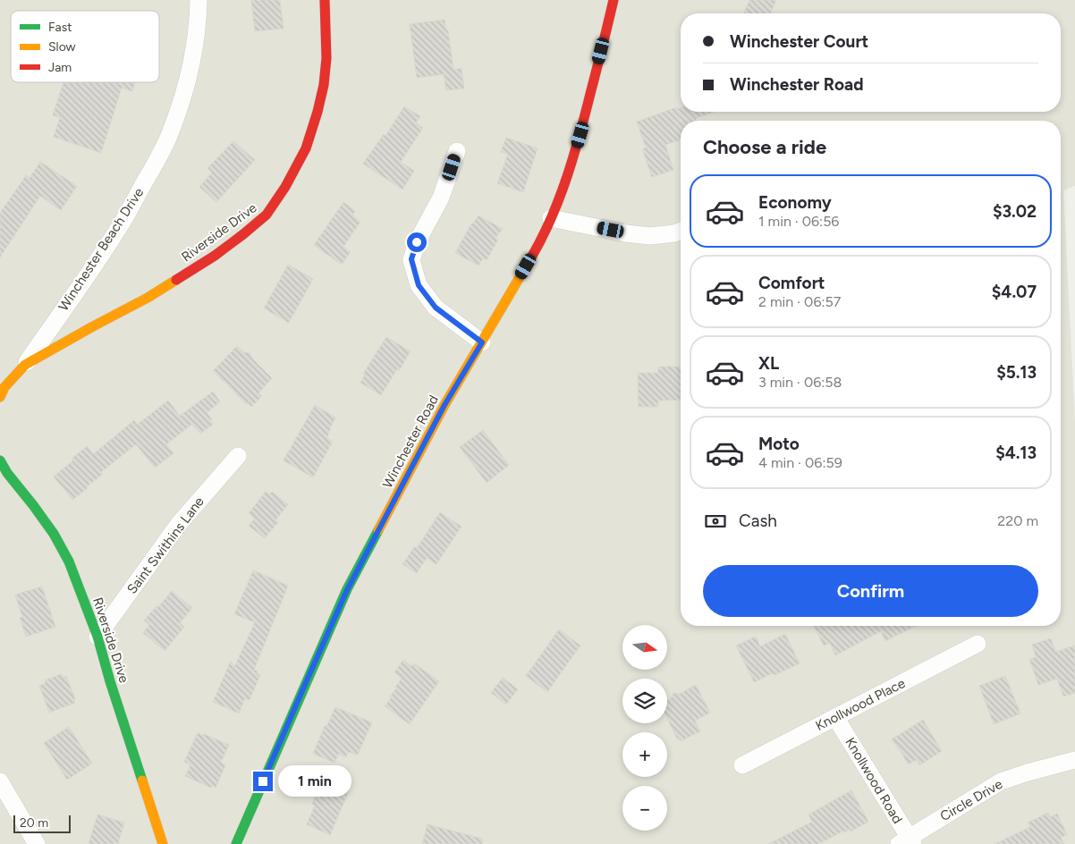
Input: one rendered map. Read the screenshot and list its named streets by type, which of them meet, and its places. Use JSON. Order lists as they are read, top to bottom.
{
  "streets": {
    "street": [
      "Riverside Drive",
      "Winchester Beach Drive",
      "Winchester Road",
      "Saint Swithins Lane",
      "Knollwood Place",
      "Knollwood Road",
      "Circle Drive"
    ]
  },
  "crossings": [
    ["Riverside Drive", "Winchester Beach Drive"],
    ["Riverside Drive", "Saint Swithins Lane"],
    ["Knollwood Place", "Knollwood Road"],
    ["Knollwood Road", "Circle Drive"]
  ],
  "legend": ["Fast", "Slow", "Jam"],
  "scale_bar": "20 m",
  "north": "right",
  "page": {
    "banner": ["Winchester Court", "Winchester Road"],
    "heading": "Choose a ride",
    "list": [
      {
        "name": "Economy",
        "note": "1 min · 06:56",
        "value": "$3.02"
      },
      {
        "name": "Comfort",
        "note": "2 min · 06:57",
        "value": "$4.07"
      },
      {
        "name": "XL",
        "note": "3 min · 06:58",
        "value": "$5.13"
      },
      {
        "name": "Moto",
        "note": "4 min · 06:59",
        "value": "$4.13"
      }
    ],
    "pay": ["Cash", "220 m"],
    "buttons": "Confirm",
    "map_buttons": ["+", "−"],
    "bubble": "1 min",
    "scale": "20 m"
  }
}
